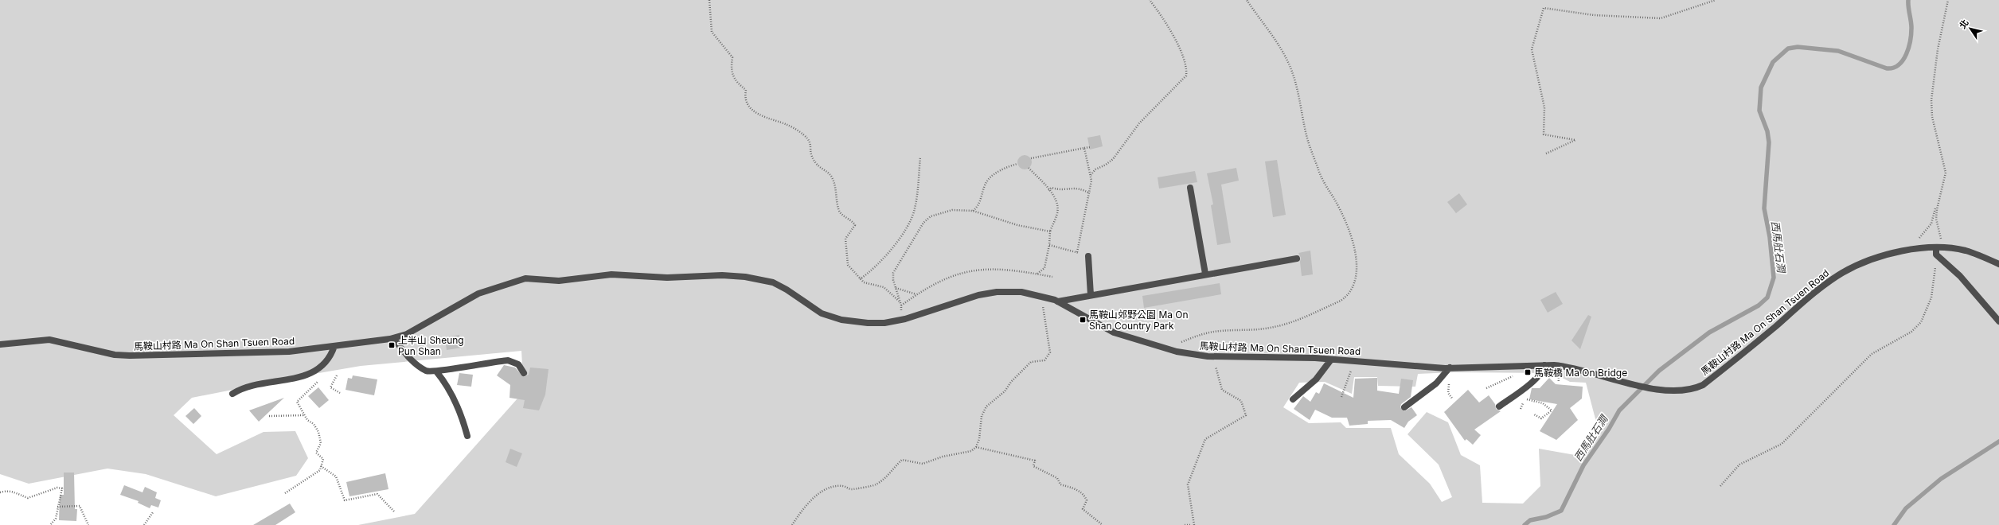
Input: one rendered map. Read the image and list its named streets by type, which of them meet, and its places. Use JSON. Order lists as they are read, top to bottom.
{
  "streets": {
    "street": ["馬鞍山村路 Ma On Shan Tsuen Road"]
  },
  "water": ["西馬肚石澗"],
  "places": {
    "transit": ["馬鞍山郊野公園 Ma On Shan Country Park", "上半山 Sheung Pun Shan", "馬鞍橋 Ma On Bridge"]
  },
  "north": "top left"
}
